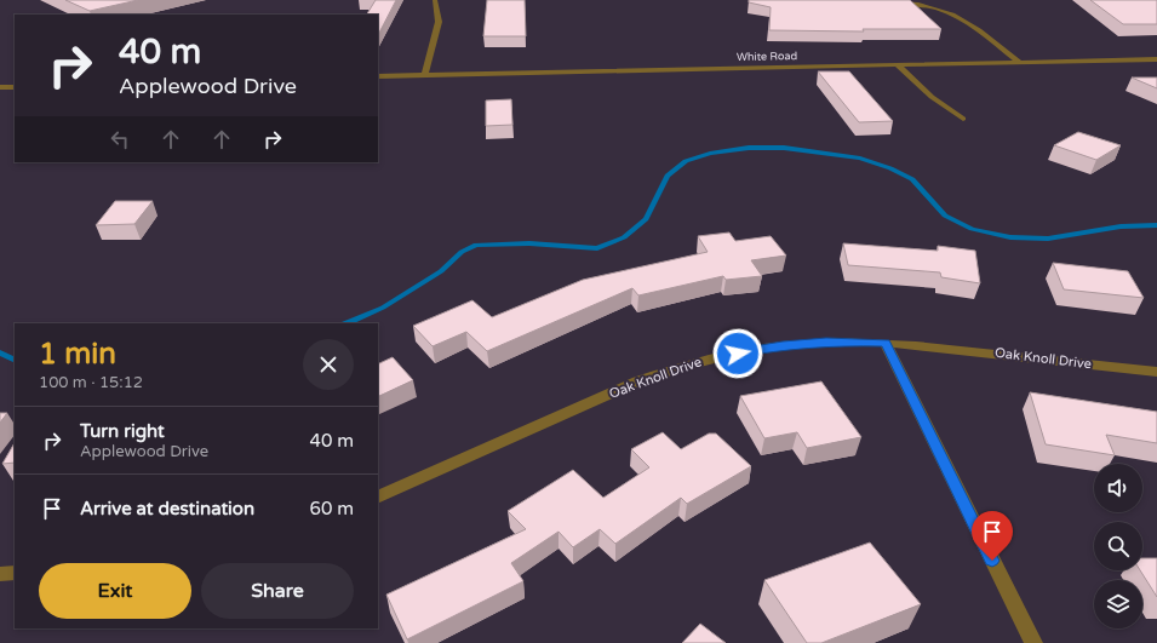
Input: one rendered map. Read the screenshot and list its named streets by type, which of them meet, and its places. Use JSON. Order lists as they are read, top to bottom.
{
  "streets": {
    "street": ["White Road", "Oak Knoll Drive"]
  },
  "page": {
    "turn": ["40 m", "Applewood Drive"],
    "heading": ["1 min", "100 m · 15:12"],
    "list": [
      {
        "name": "Turn right",
        "note": "Applewood Drive",
        "value": "40 m"
      },
      {
        "name": "Arrive at destination",
        "value": "60 m"
      }
    ],
    "buttons": ["Exit", "Share"]
  }
}
